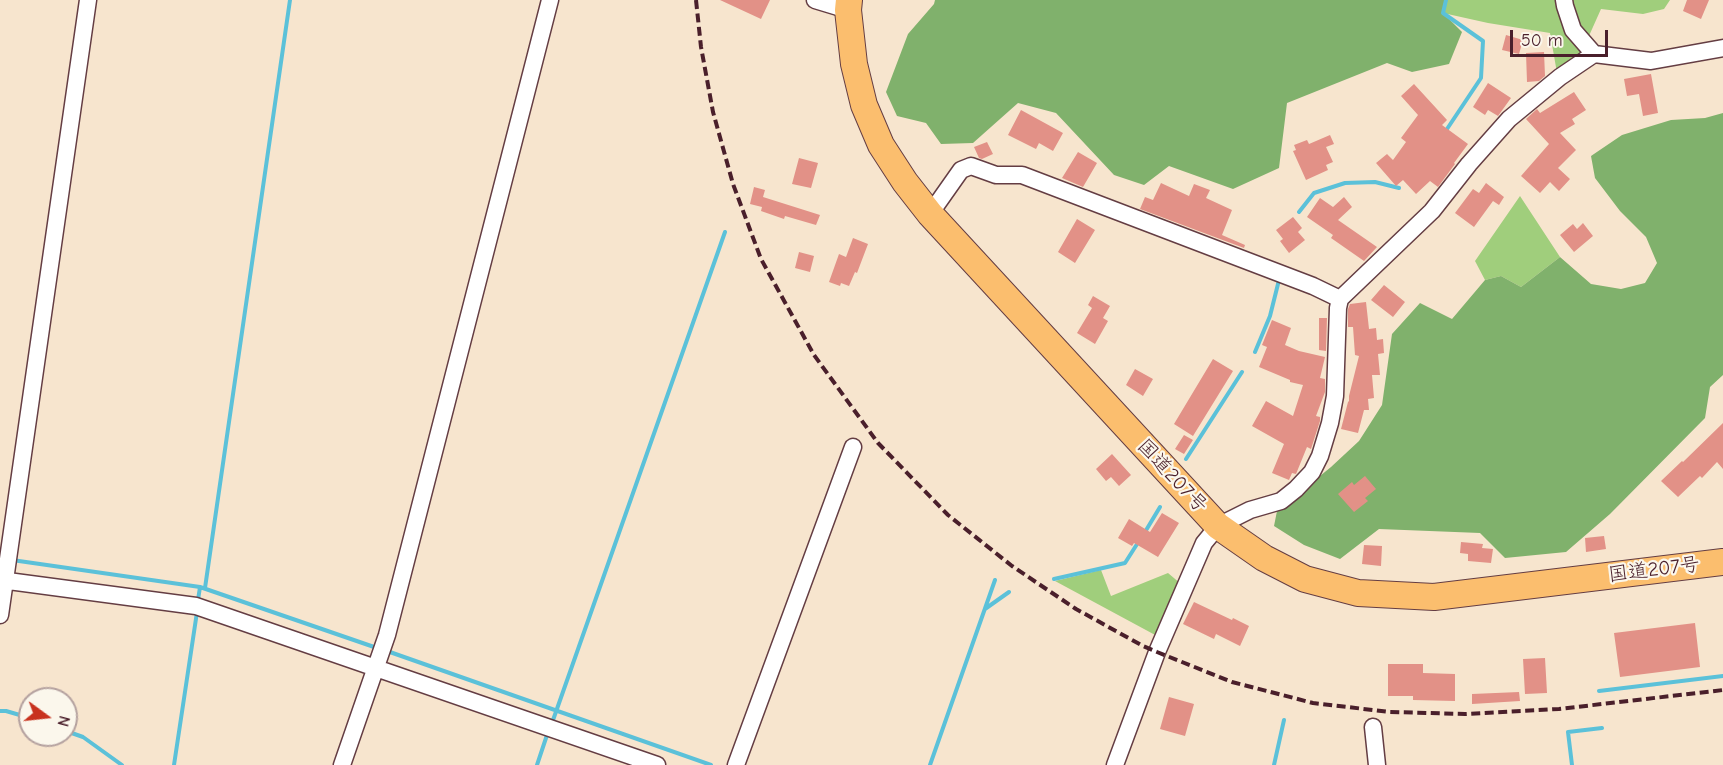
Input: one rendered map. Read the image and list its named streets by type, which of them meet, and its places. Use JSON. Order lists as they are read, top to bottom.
{
  "streets": {
    "highway": ["国道207号"]
  },
  "scale_bar": "50 m",
  "north": "right"
}
